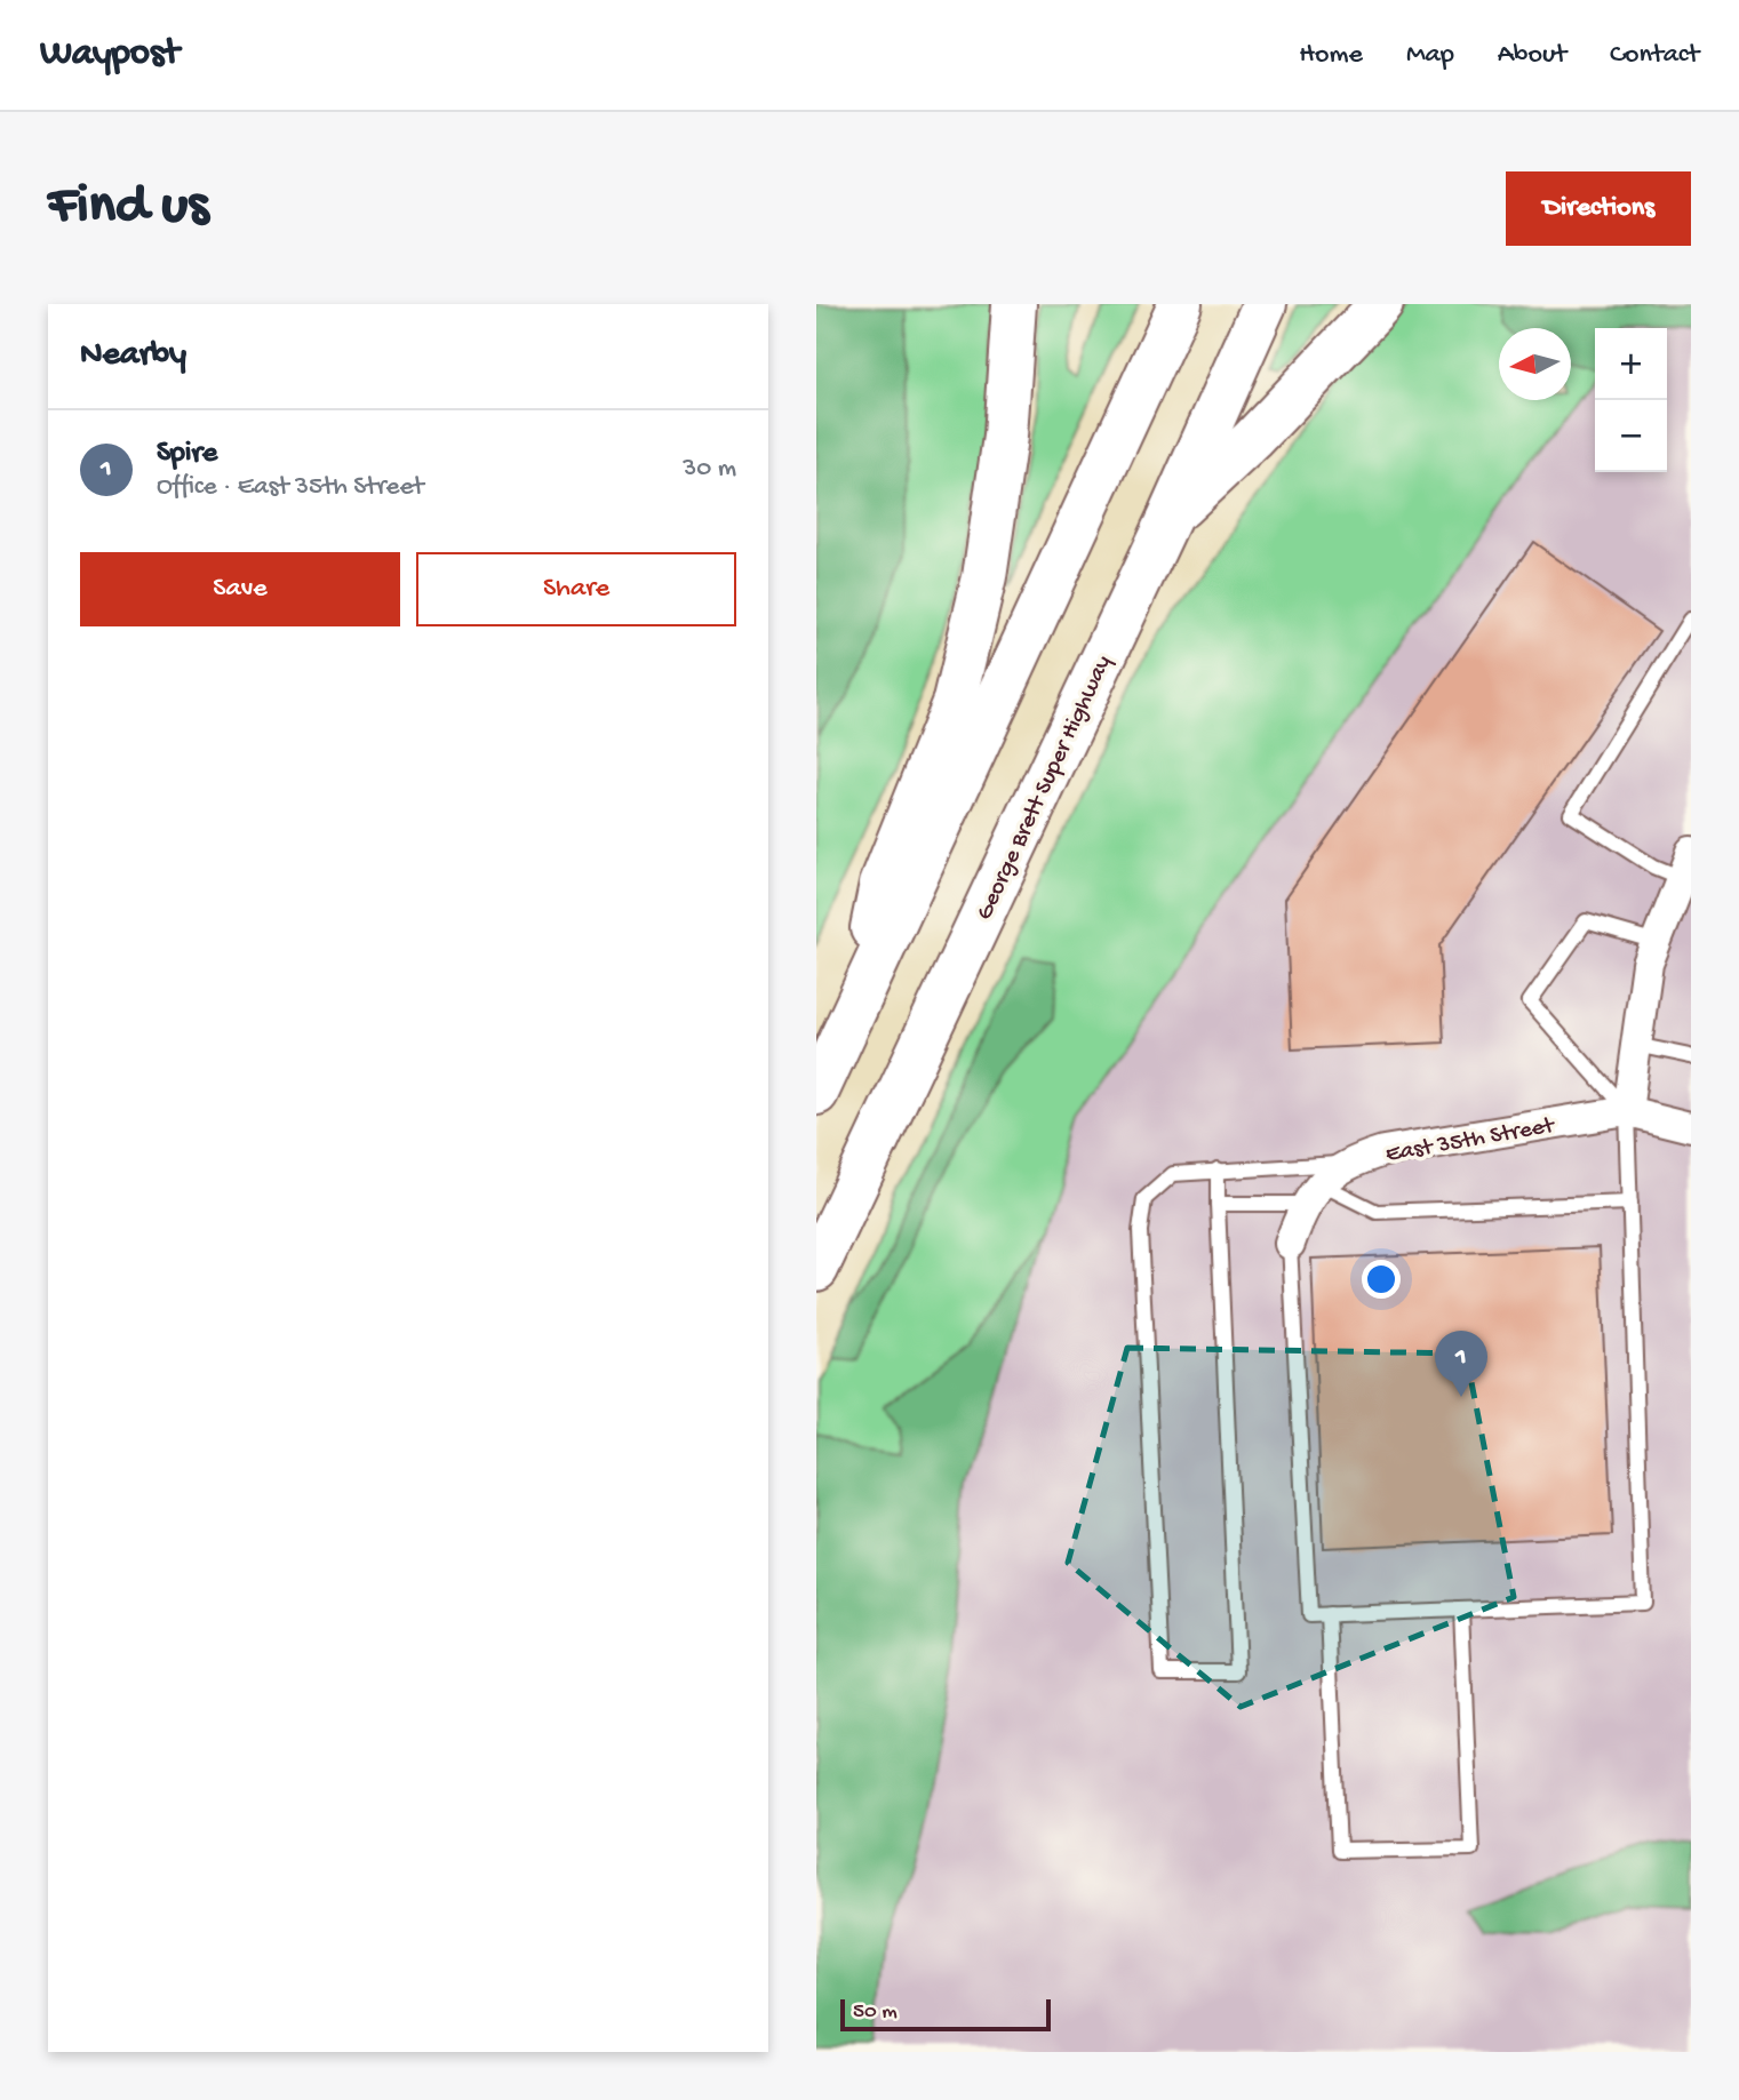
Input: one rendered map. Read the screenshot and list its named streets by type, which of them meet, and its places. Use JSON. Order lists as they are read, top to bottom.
{
  "streets": {
    "highway": ["George Brett Super Highway"],
    "street": ["East 35th Street"]
  },
  "scale_bar": "50 m",
  "north": "left",
  "page": {
    "header": "Waypost",
    "nav": [
      "Home",
      "Map",
      "About",
      "Contact"
    ],
    "buttons": [
      "Directions",
      ["Save", "Share"]
    ],
    "title": "Find us",
    "heading": "Nearby",
    "map_buttons": ["+", "−"],
    "list": [
      {
        "mark": "1",
        "name": "Spire",
        "note": "Office · East 35th Street",
        "value": "30 m"
      }
    ],
    "pins": "1",
    "scale": "50 m"
  }
}
